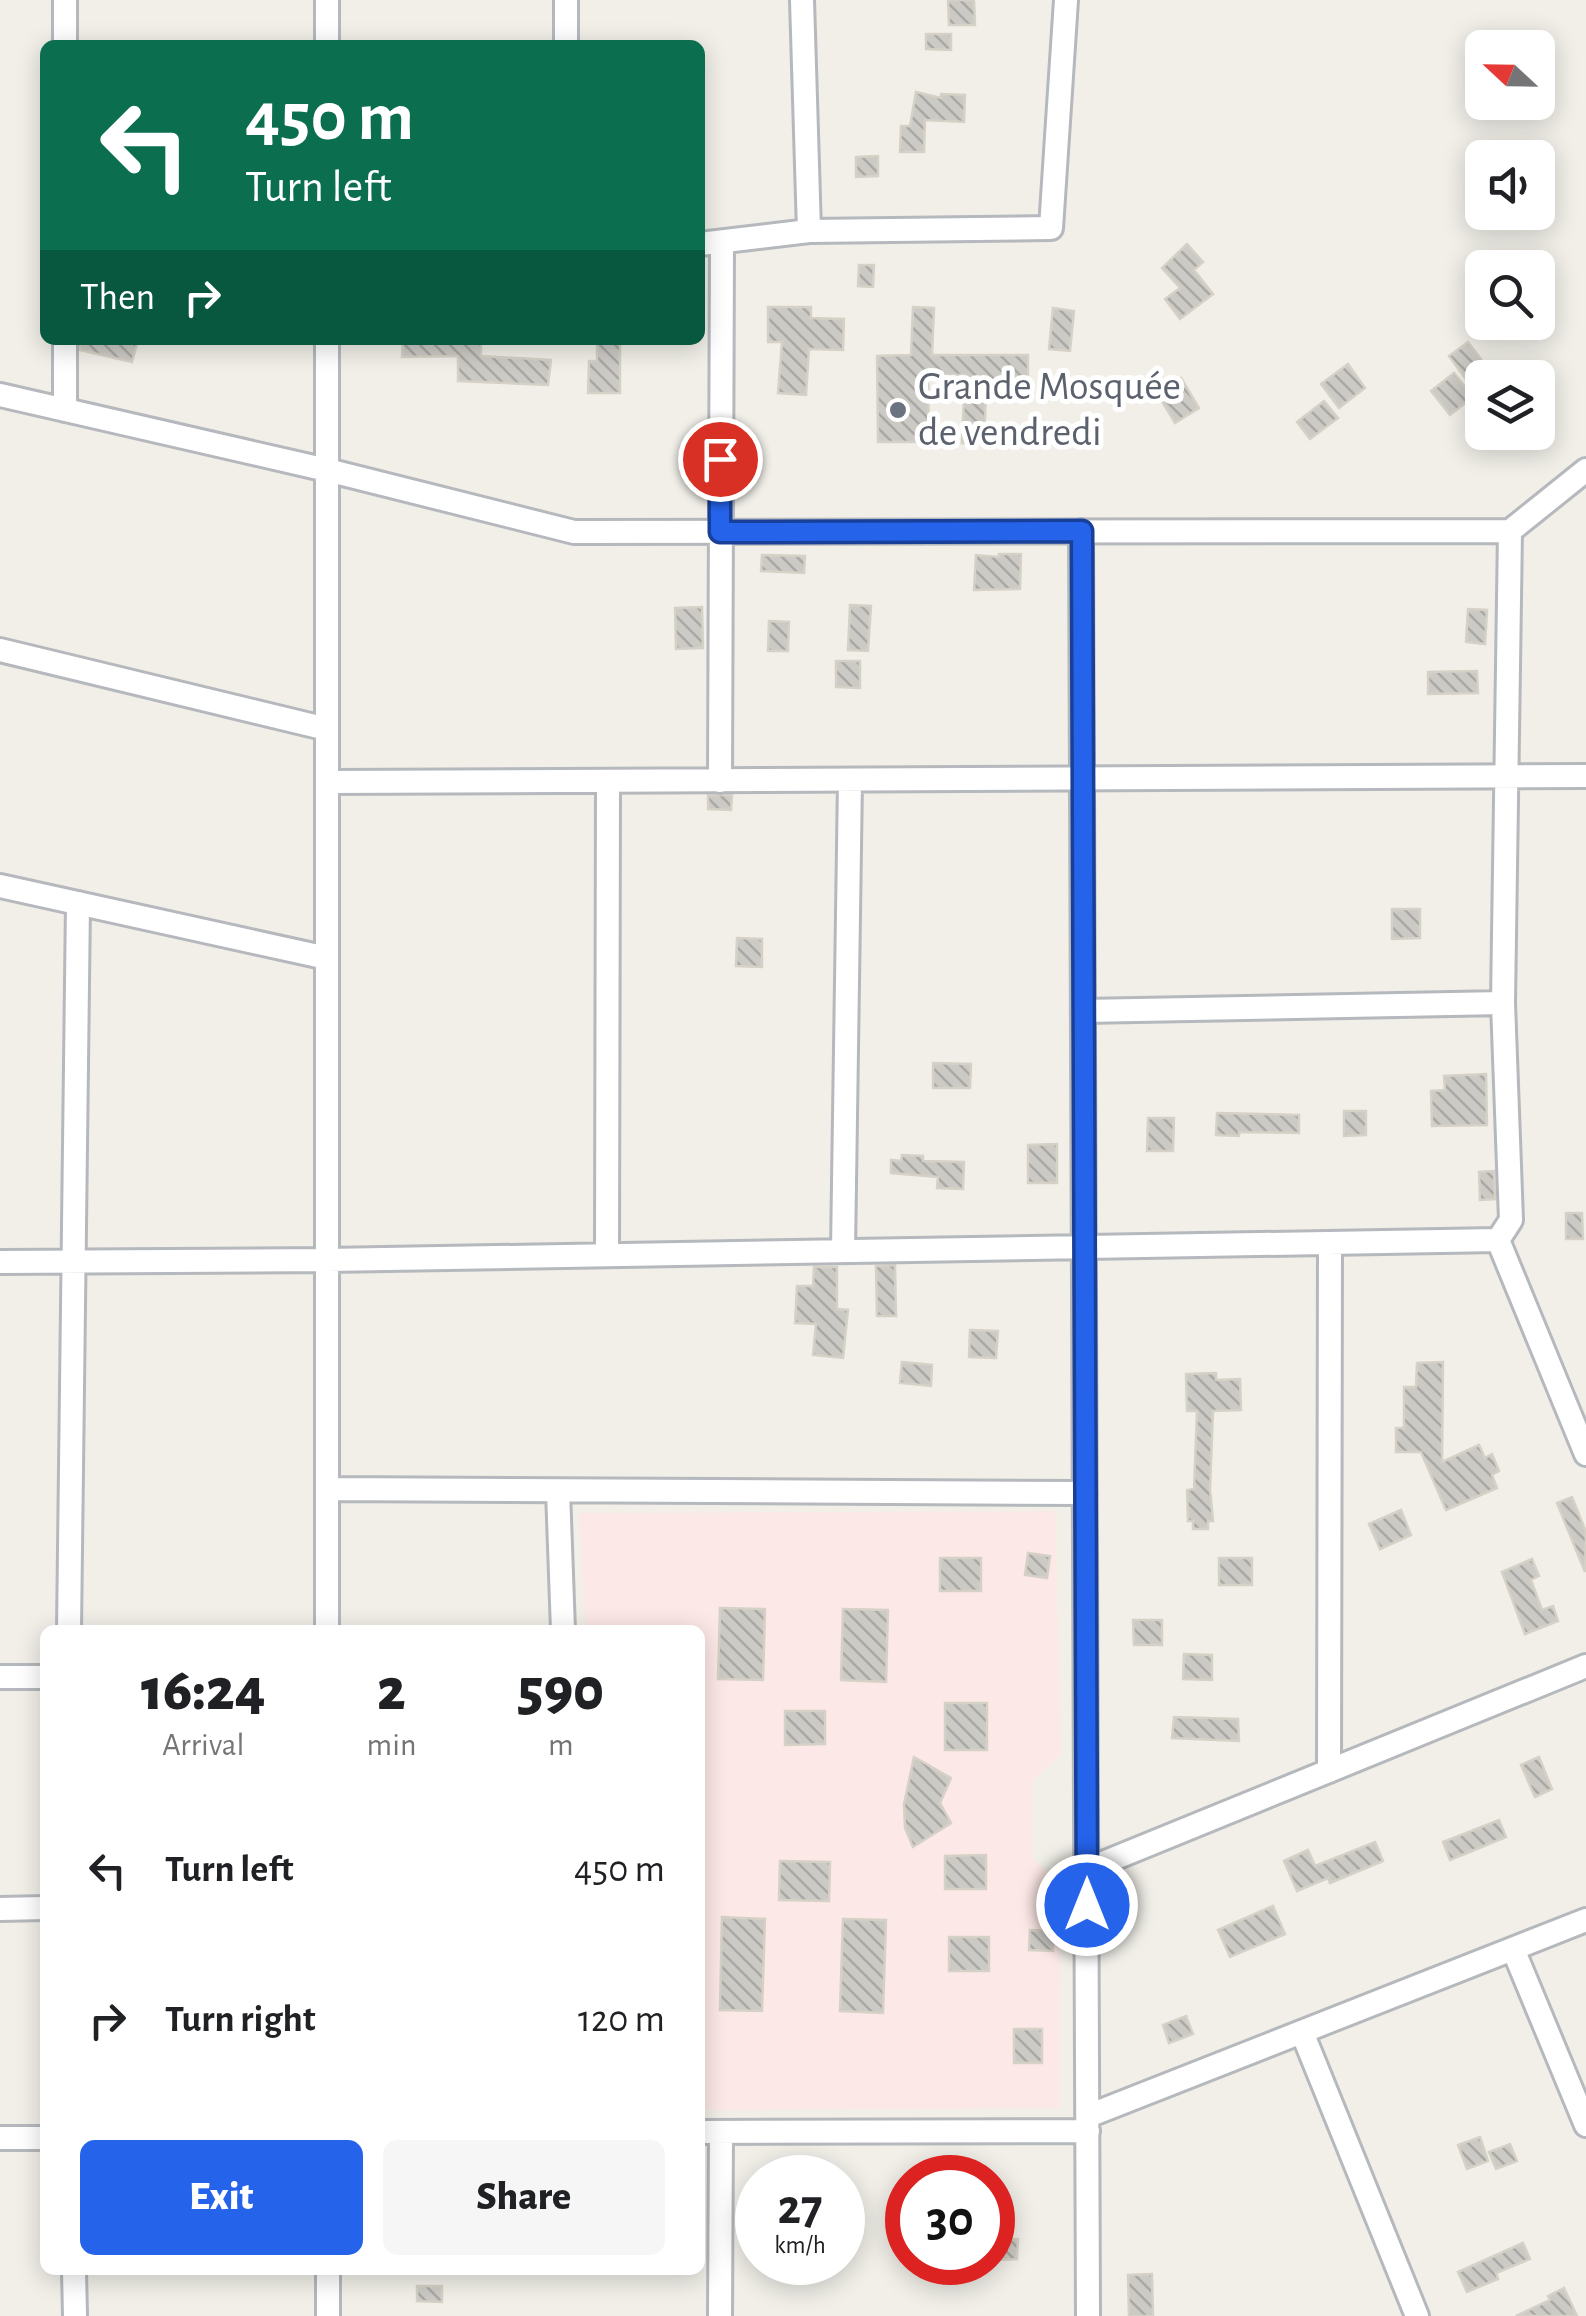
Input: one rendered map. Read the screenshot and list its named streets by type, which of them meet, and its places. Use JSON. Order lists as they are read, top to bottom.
{
  "places": ["Grande Mosquée de vendredi"],
  "north": "left",
  "page": {
    "turn": ["450 m", "Turn left"],
    "then": "Then",
    "eta": [
      "16:24",
      "Arrival",
      "2",
      "min",
      "590",
      "m"
    ],
    "list": [
      {
        "name": "Turn left",
        "value": "450 m"
      },
      {
        "name": "Turn right",
        "value": "120 m"
      }
    ],
    "buttons": ["Exit", "Share"],
    "speed": "27 km/h",
    "limit": "30"
  }
}
